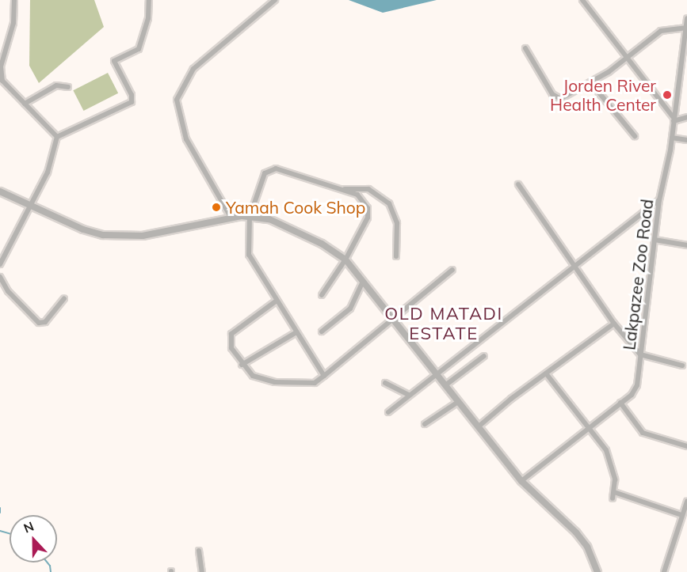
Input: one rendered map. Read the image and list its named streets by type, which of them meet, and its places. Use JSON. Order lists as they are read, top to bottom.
{
  "streets": {
    "street": ["Lakpazee Zoo Road"]
  },
  "districts": ["OLD MATADI ESTATE"],
  "places": ["Jorden River Health Center", "Yamah Cook Shop"],
  "north": "top"
}
